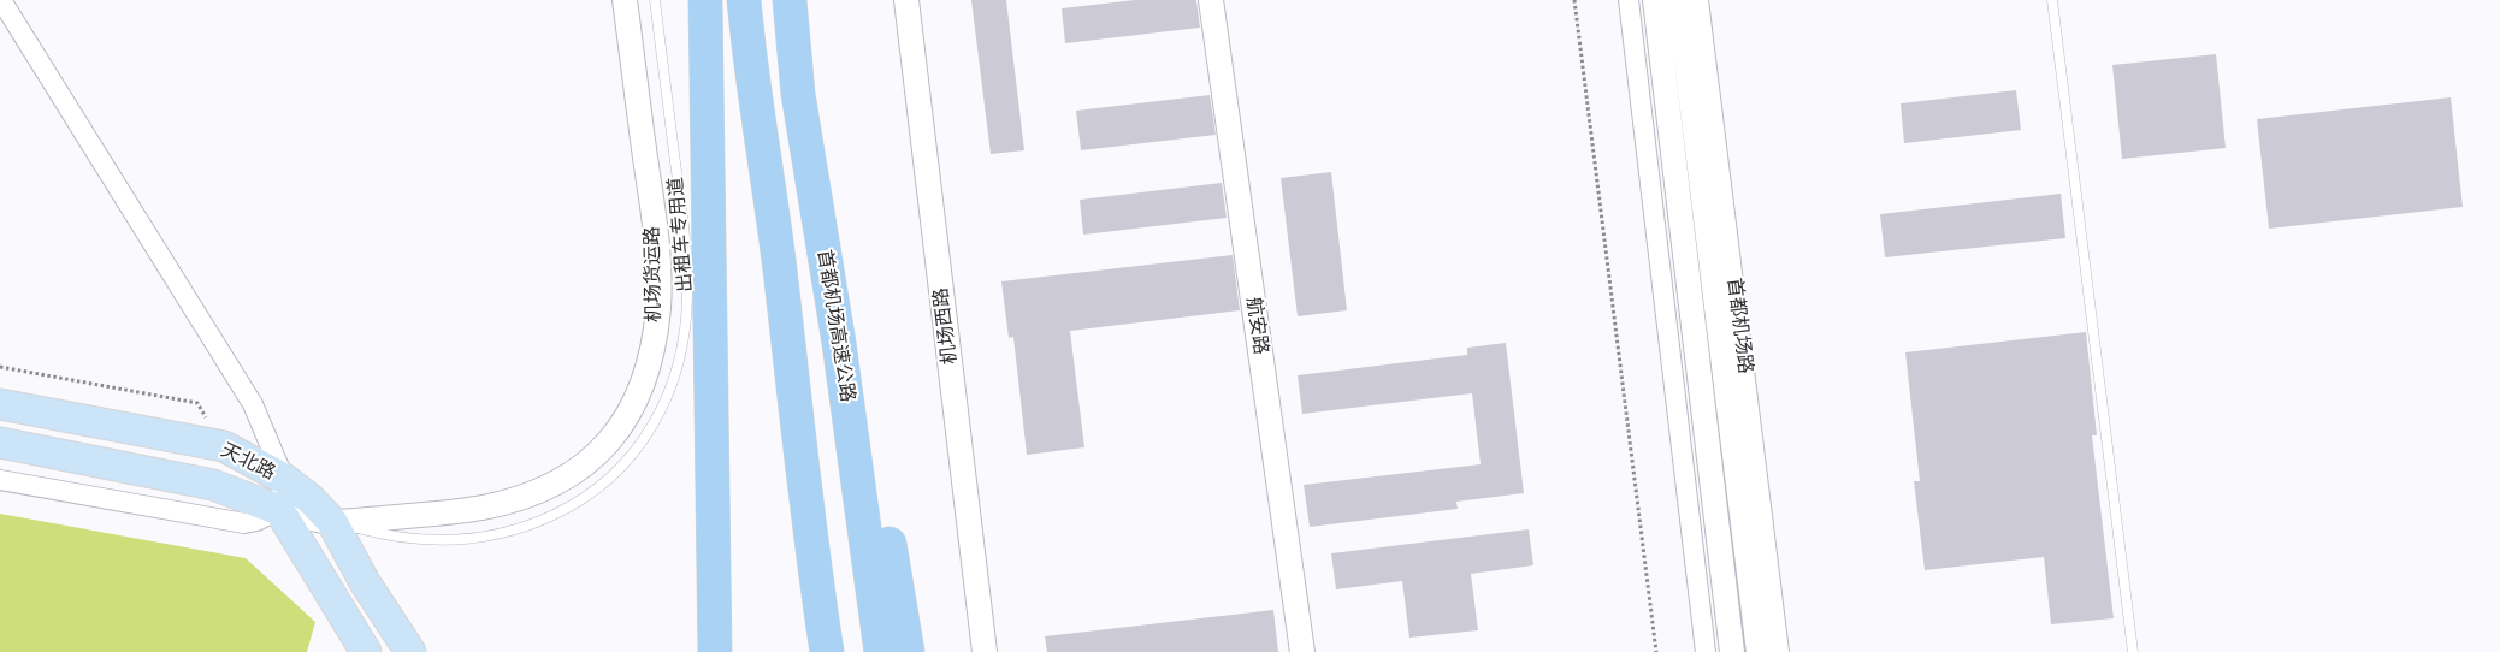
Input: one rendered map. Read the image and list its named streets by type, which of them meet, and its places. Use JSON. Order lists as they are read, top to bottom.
{
  "streets": {
    "highway": ["首都机场高速公路"],
    "main road": ["天北路"],
    "street": [
      "机场货运路",
      "机场西路",
      "航安路",
      "首都机场路"
    ],
    "lane": ["出租车专用道"]
  },
  "crossings": [
    ["出租车专用道", "机场货运路"],
    ["出租车专用道", "天北路"],
    ["机场货运路", "天北路"]
  ]
}
